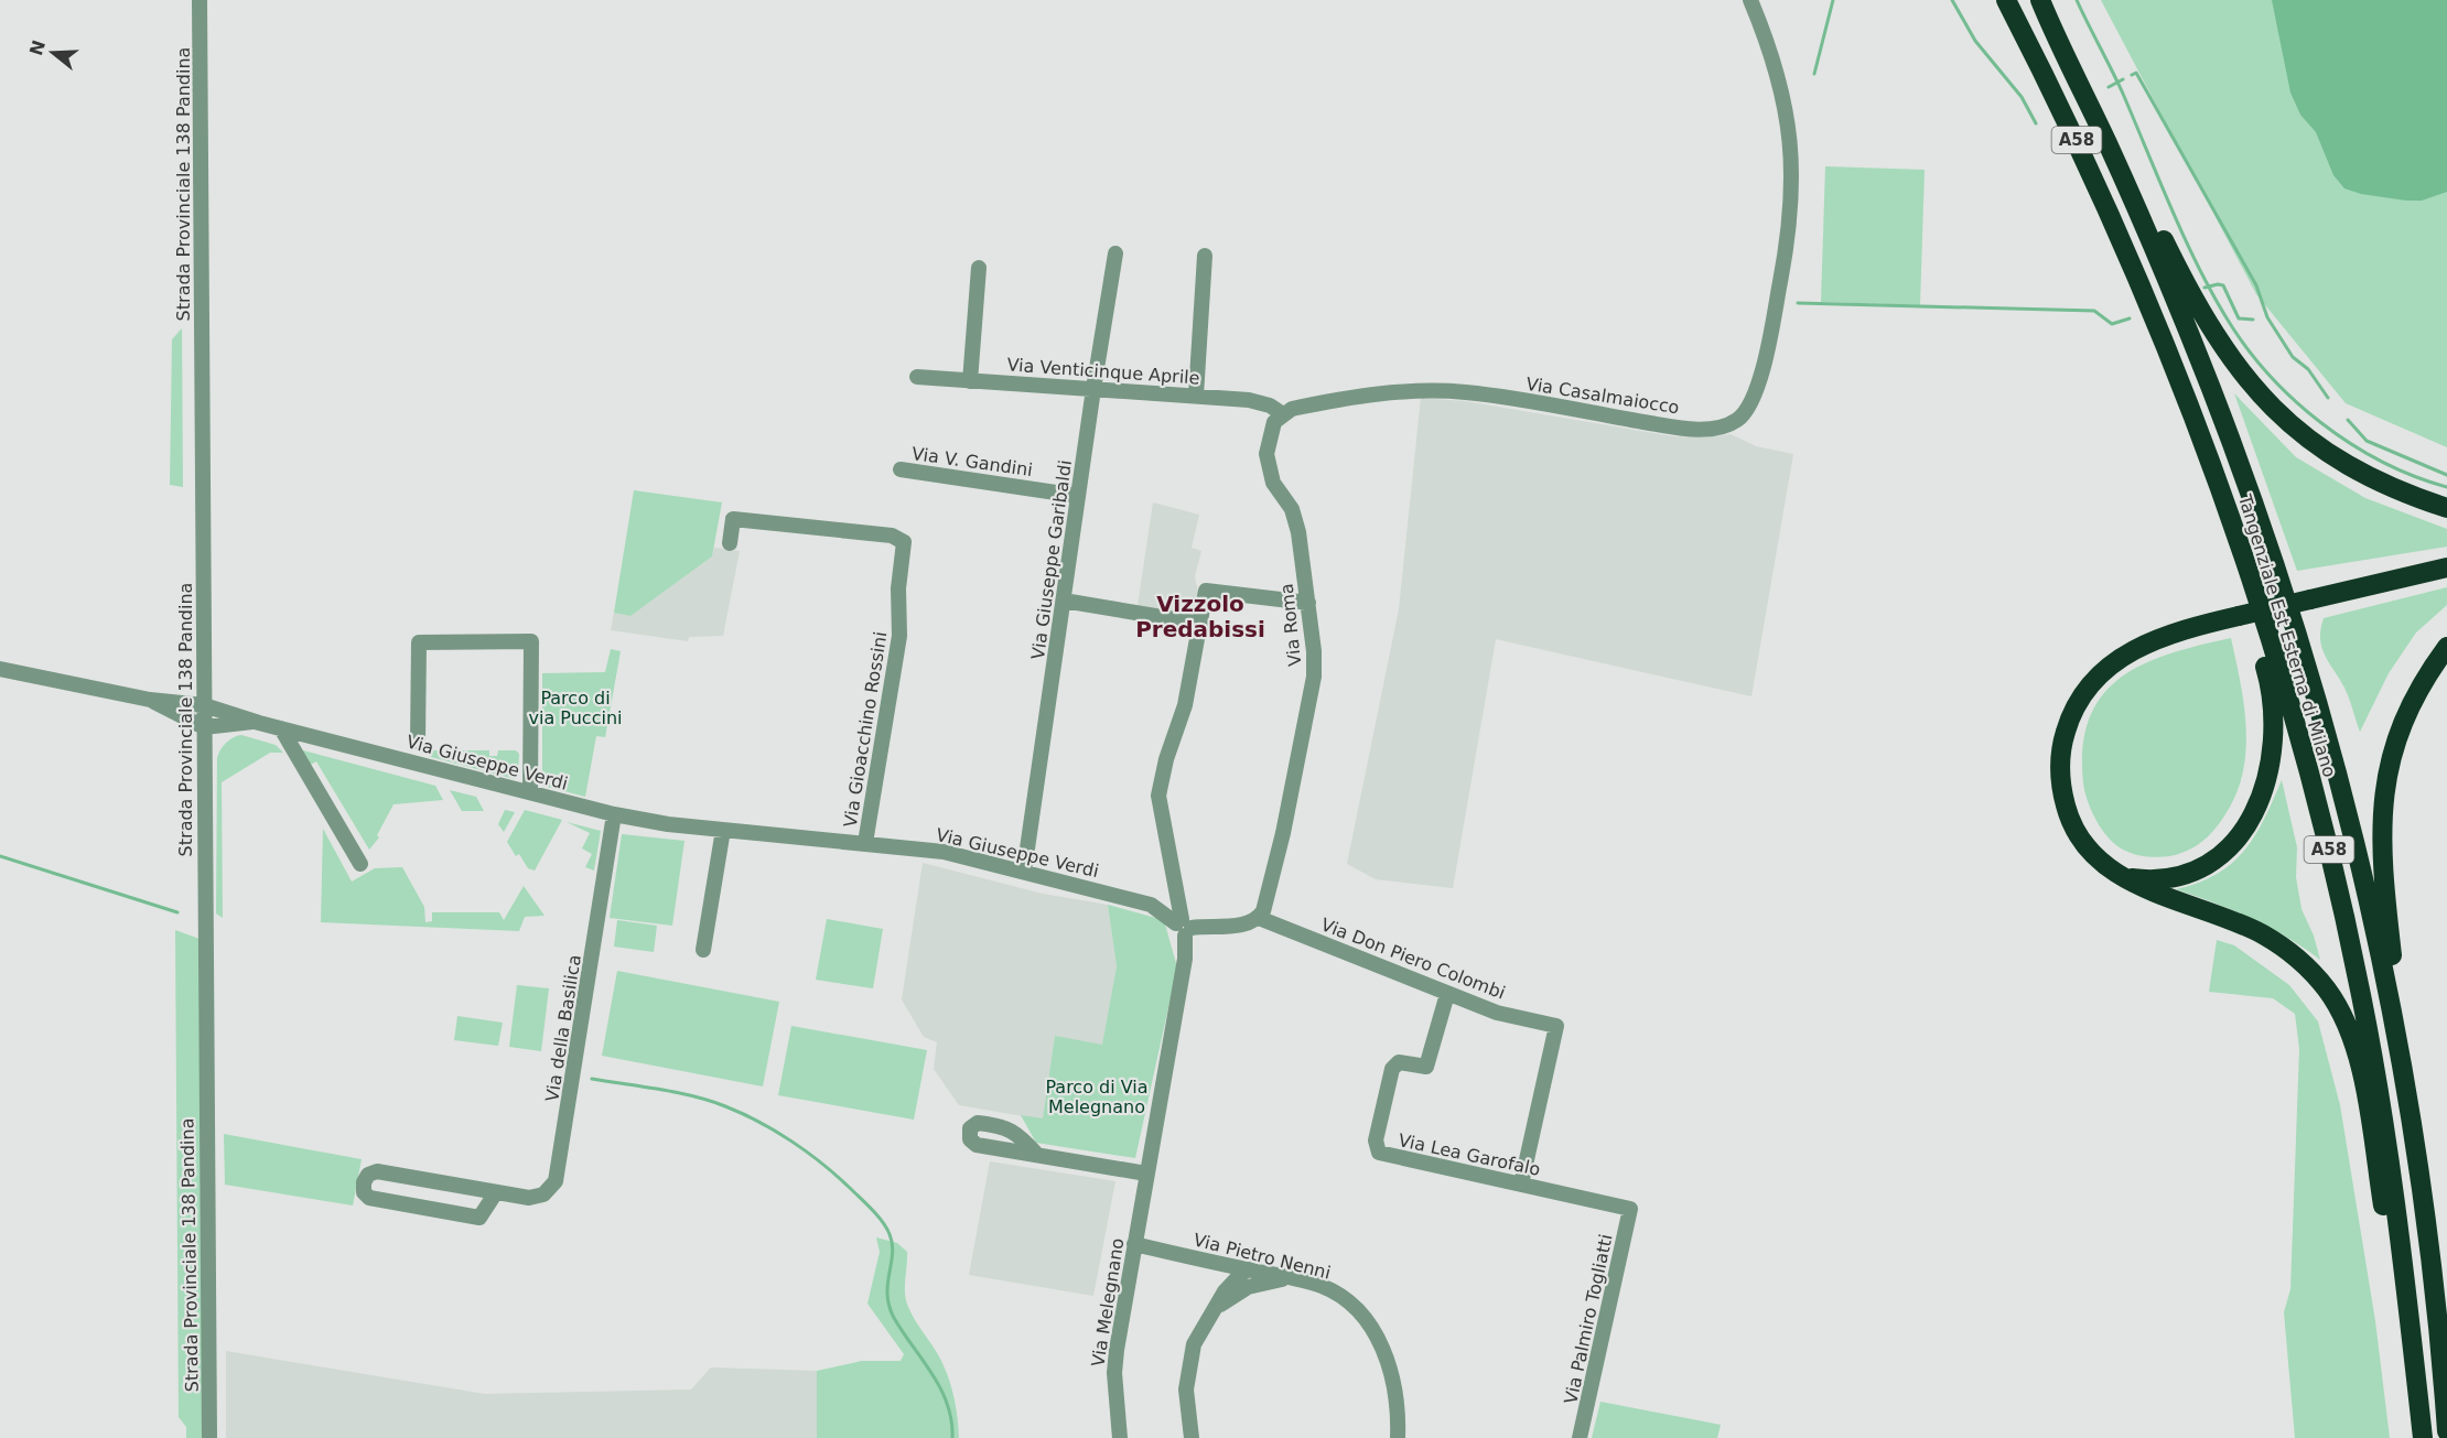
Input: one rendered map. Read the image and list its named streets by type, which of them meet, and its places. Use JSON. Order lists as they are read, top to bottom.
{
  "streets": {
    "highway": ["A58", "Tangenziale Est Esterna di Milano"],
    "street": [
      "Strada Provinciale 138 Pandina",
      "Via Venticinque Aprile",
      "Via Casalmaiocco",
      "Via V. Gandini",
      "Via Giuseppe Garibaldi",
      "Via Roma",
      "Via Gioacchino Rossini",
      "Via Giuseppe Verdi",
      "Via Don Piero Colombi",
      "Via della Basilica",
      "Via Lea Garofalo",
      "Via Pietro Nenni",
      "Via Melegnano",
      "Via Palmiro Togliatti"
    ]
  },
  "crossings": [
    ["A58", "Tangenziale Est Esterna di Milano"],
    ["Via Venticinque Aprile", "Via Casalmaiocco"],
    ["Via Venticinque Aprile", "Via Giuseppe Garibaldi"],
    ["Via Venticinque Aprile", "Via Roma"],
    ["Via Casalmaiocco", "Via Roma"],
    ["Via V. Gandini", "Via Giuseppe Garibaldi"],
    ["Via Giuseppe Garibaldi", "Via Giuseppe Verdi"],
    ["Via Roma", "Via Don Piero Colombi"],
    ["Via Roma", "Via Melegnano"],
    ["Via Gioacchino Rossini", "Via Giuseppe Verdi"],
    ["Via Giuseppe Verdi", "Via della Basilica"],
    ["Via Giuseppe Verdi", "Via Melegnano"],
    ["Via Don Piero Colombi", "Via Lea Garofalo"],
    ["Via Lea Garofalo", "Via Palmiro Togliatti"],
    ["Via Pietro Nenni", "Via Melegnano"]
  ],
  "districts": ["Vizzolo Predabissi"],
  "parks": ["Parco di via Puccini", "Parco di Via Melegnano"],
  "north": "left"
}
